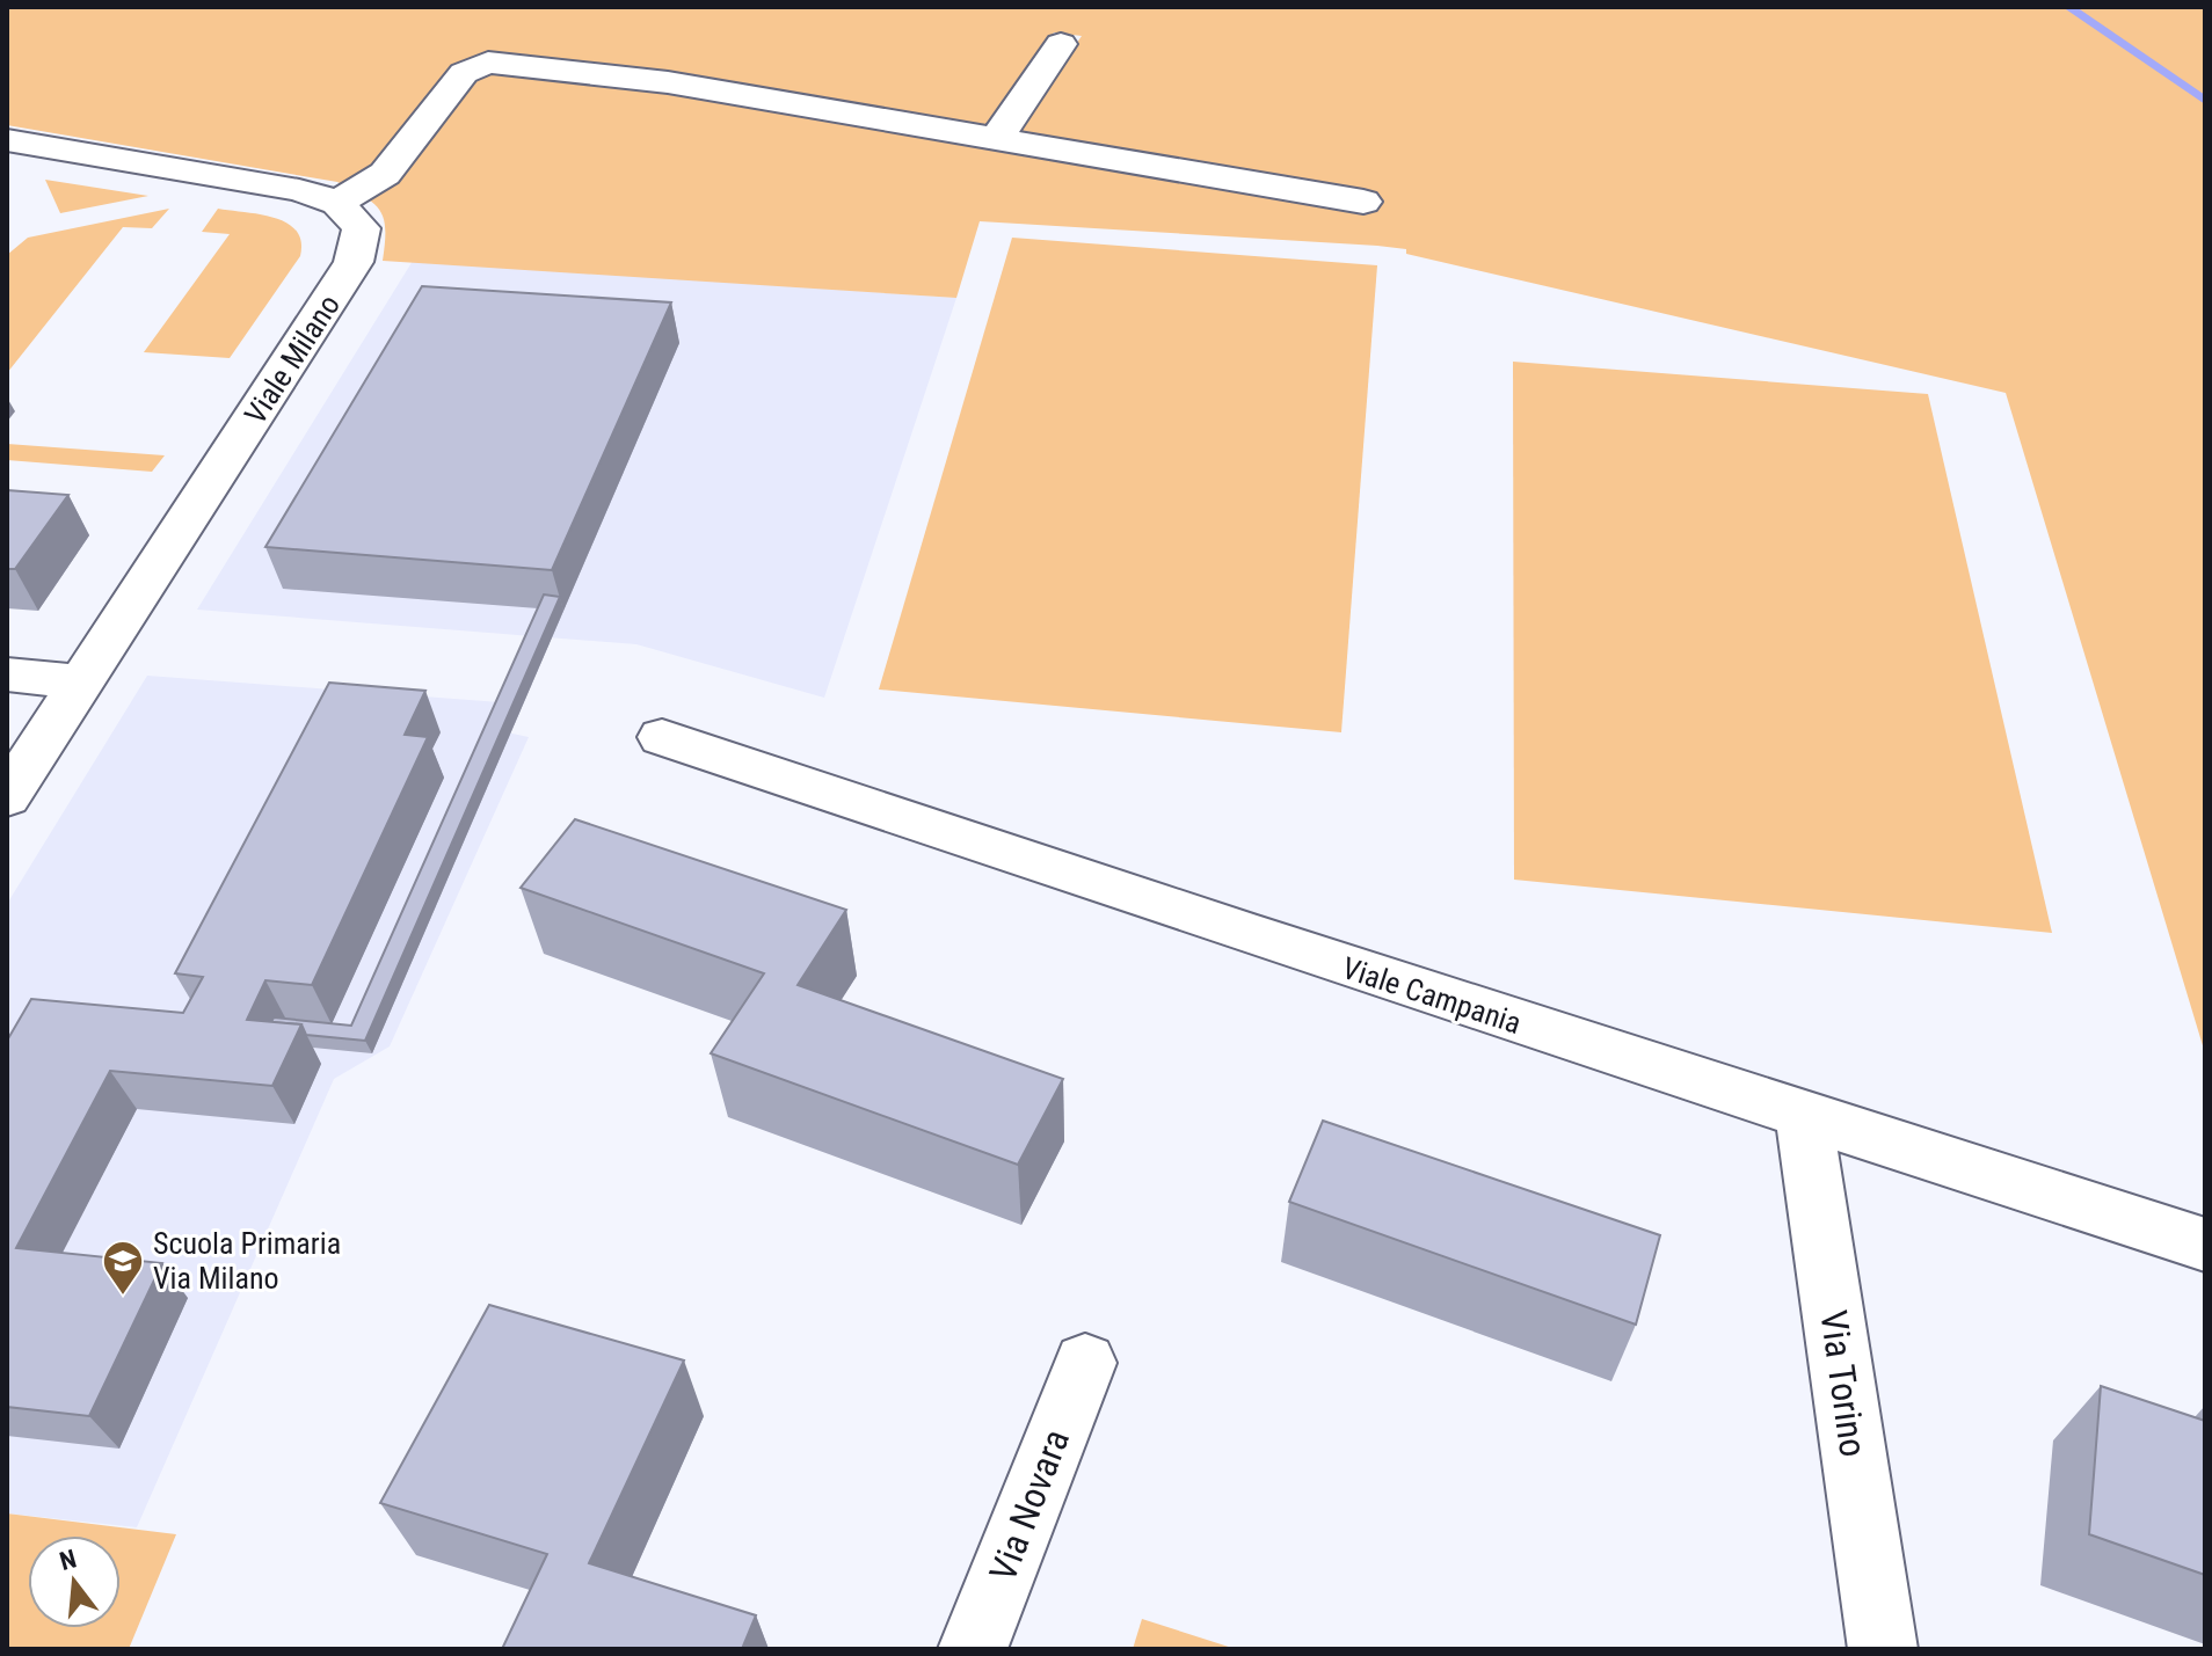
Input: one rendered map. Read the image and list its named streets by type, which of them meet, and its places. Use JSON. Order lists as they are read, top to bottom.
{
  "streets": {
    "street": [
      "Viale Milano",
      "Viale Campania",
      "Via Torino",
      "Via Novara"
    ]
  },
  "crossings": [
    ["Viale Campania", "Via Torino"]
  ],
  "places": {
    "school or university": ["Scuola Primaria Via Milano"]
  },
  "north": "top"
}
